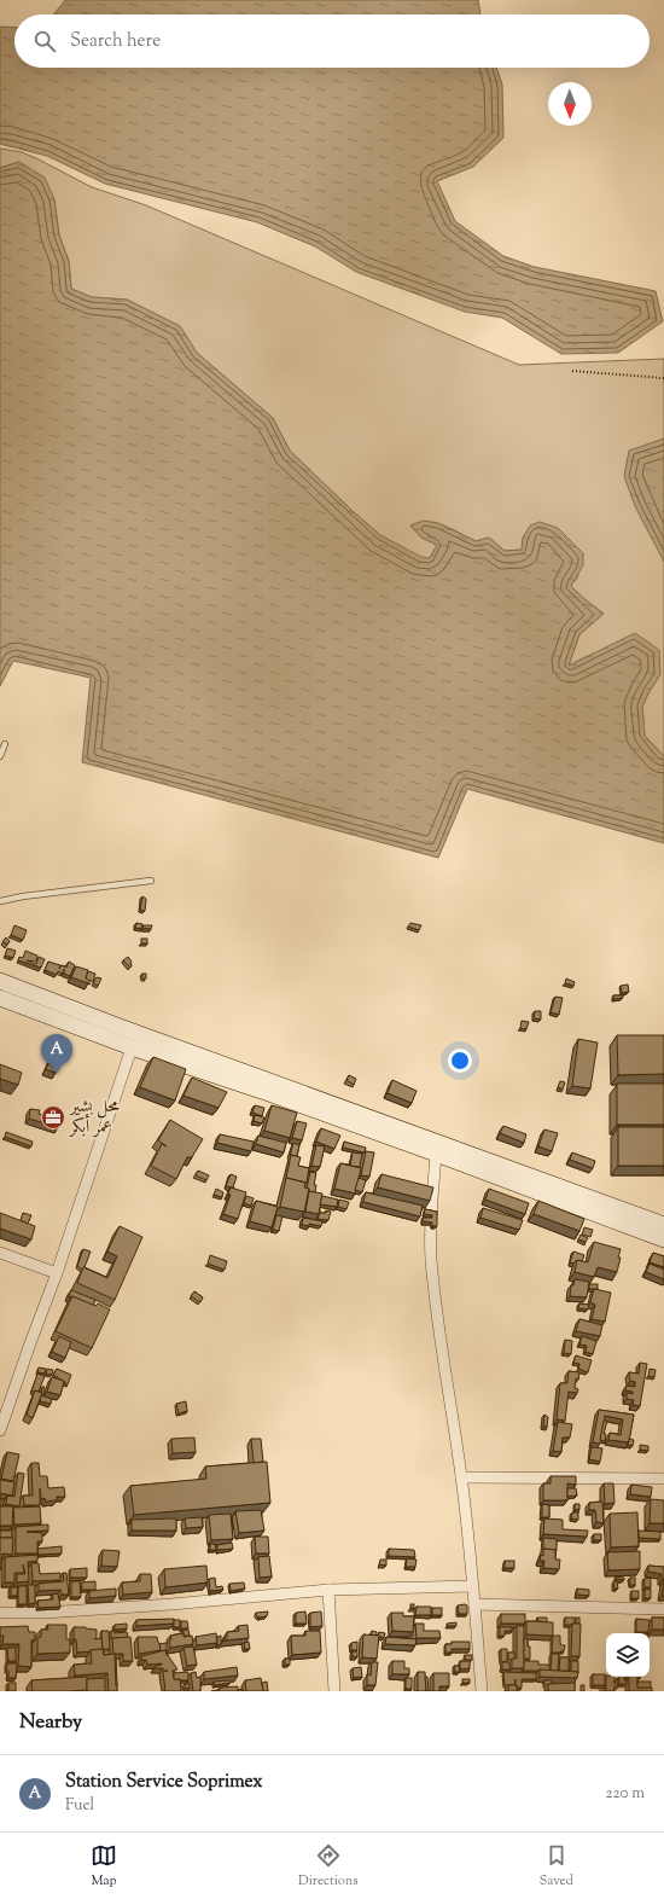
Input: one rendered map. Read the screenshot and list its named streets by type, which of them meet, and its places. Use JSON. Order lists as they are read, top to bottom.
{
  "places": {
    "office": ["محل بشير عمر أبكر"]
  },
  "north": "bottom",
  "page": {
    "search": "Search here",
    "pins": "A",
    "heading": "Nearby",
    "list": [
      {
        "mark": "A",
        "name": "Station Service Soprimex",
        "note": "Fuel",
        "value": "220 m"
      }
    ],
    "nav": ["Map", "Directions", "Saved"]
  }
}
